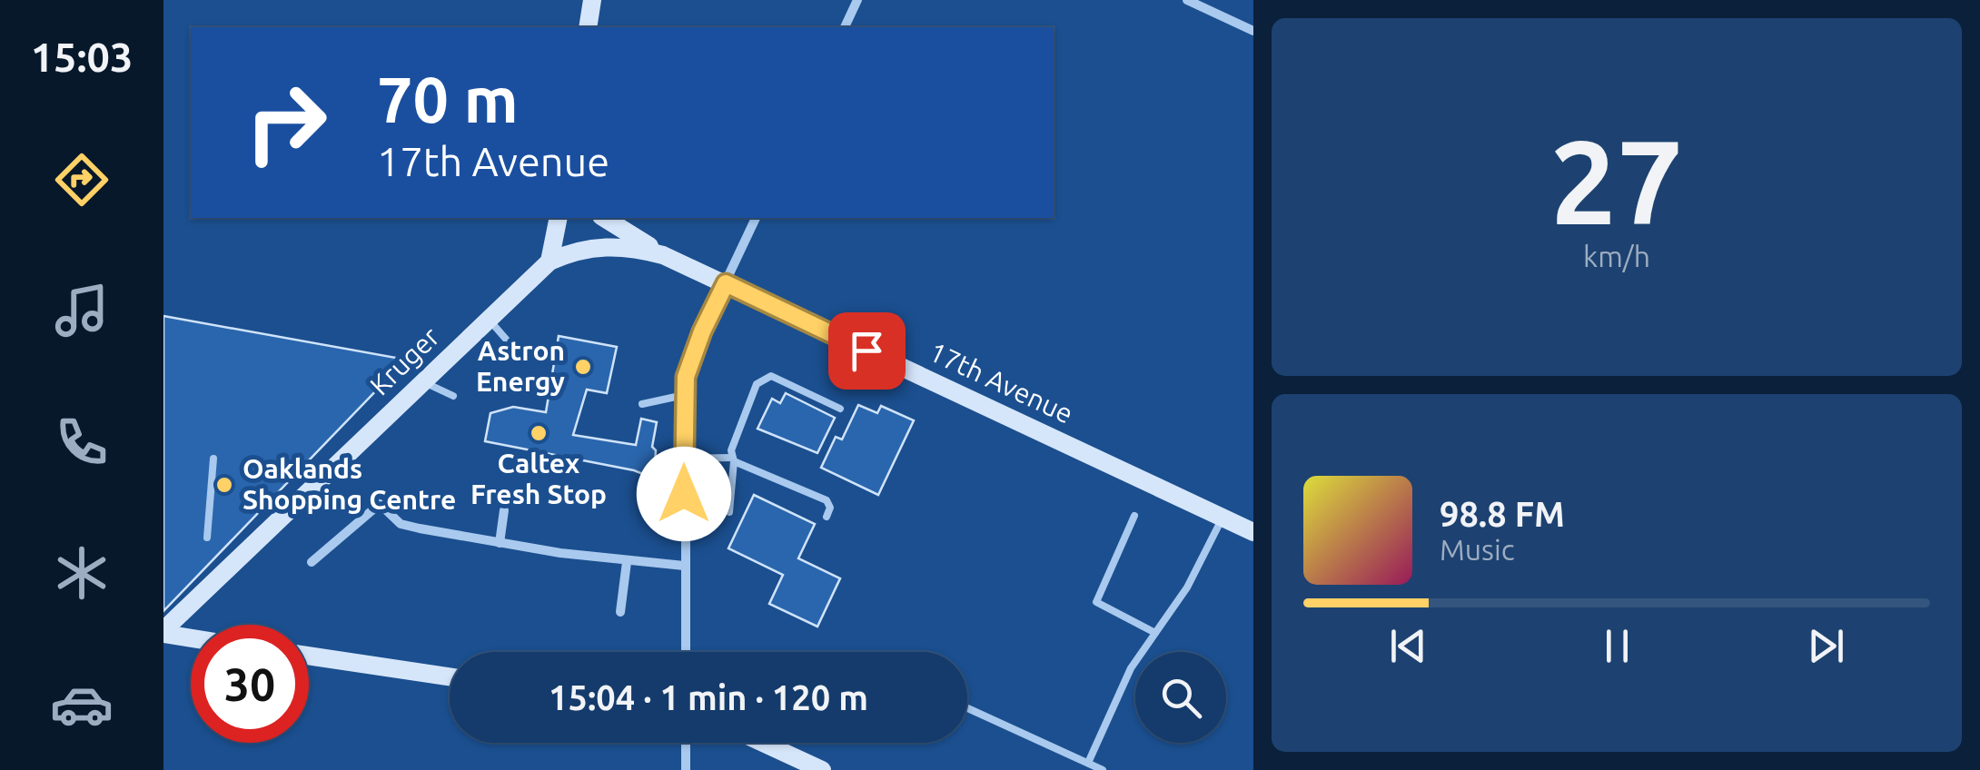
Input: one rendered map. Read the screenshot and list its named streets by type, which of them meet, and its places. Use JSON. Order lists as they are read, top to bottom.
{
  "streets": {
    "street": ["Kruger", "17th Avenue"]
  },
  "crossings": [
    ["Kruger", "17th Avenue"]
  ],
  "places": ["Astron Energy", "Caltex Fresh Stop", "Oaklands Shopping Centre"],
  "page": {
    "tabs": "15:03",
    "tile": ["27", "km/h"],
    "turn": ["70 m", "17th Avenue"],
    "song": ["98.8 FM", "Music"],
    "limit": "30",
    "trip": "15:04 · 1 min · 120 m"
  }
}
